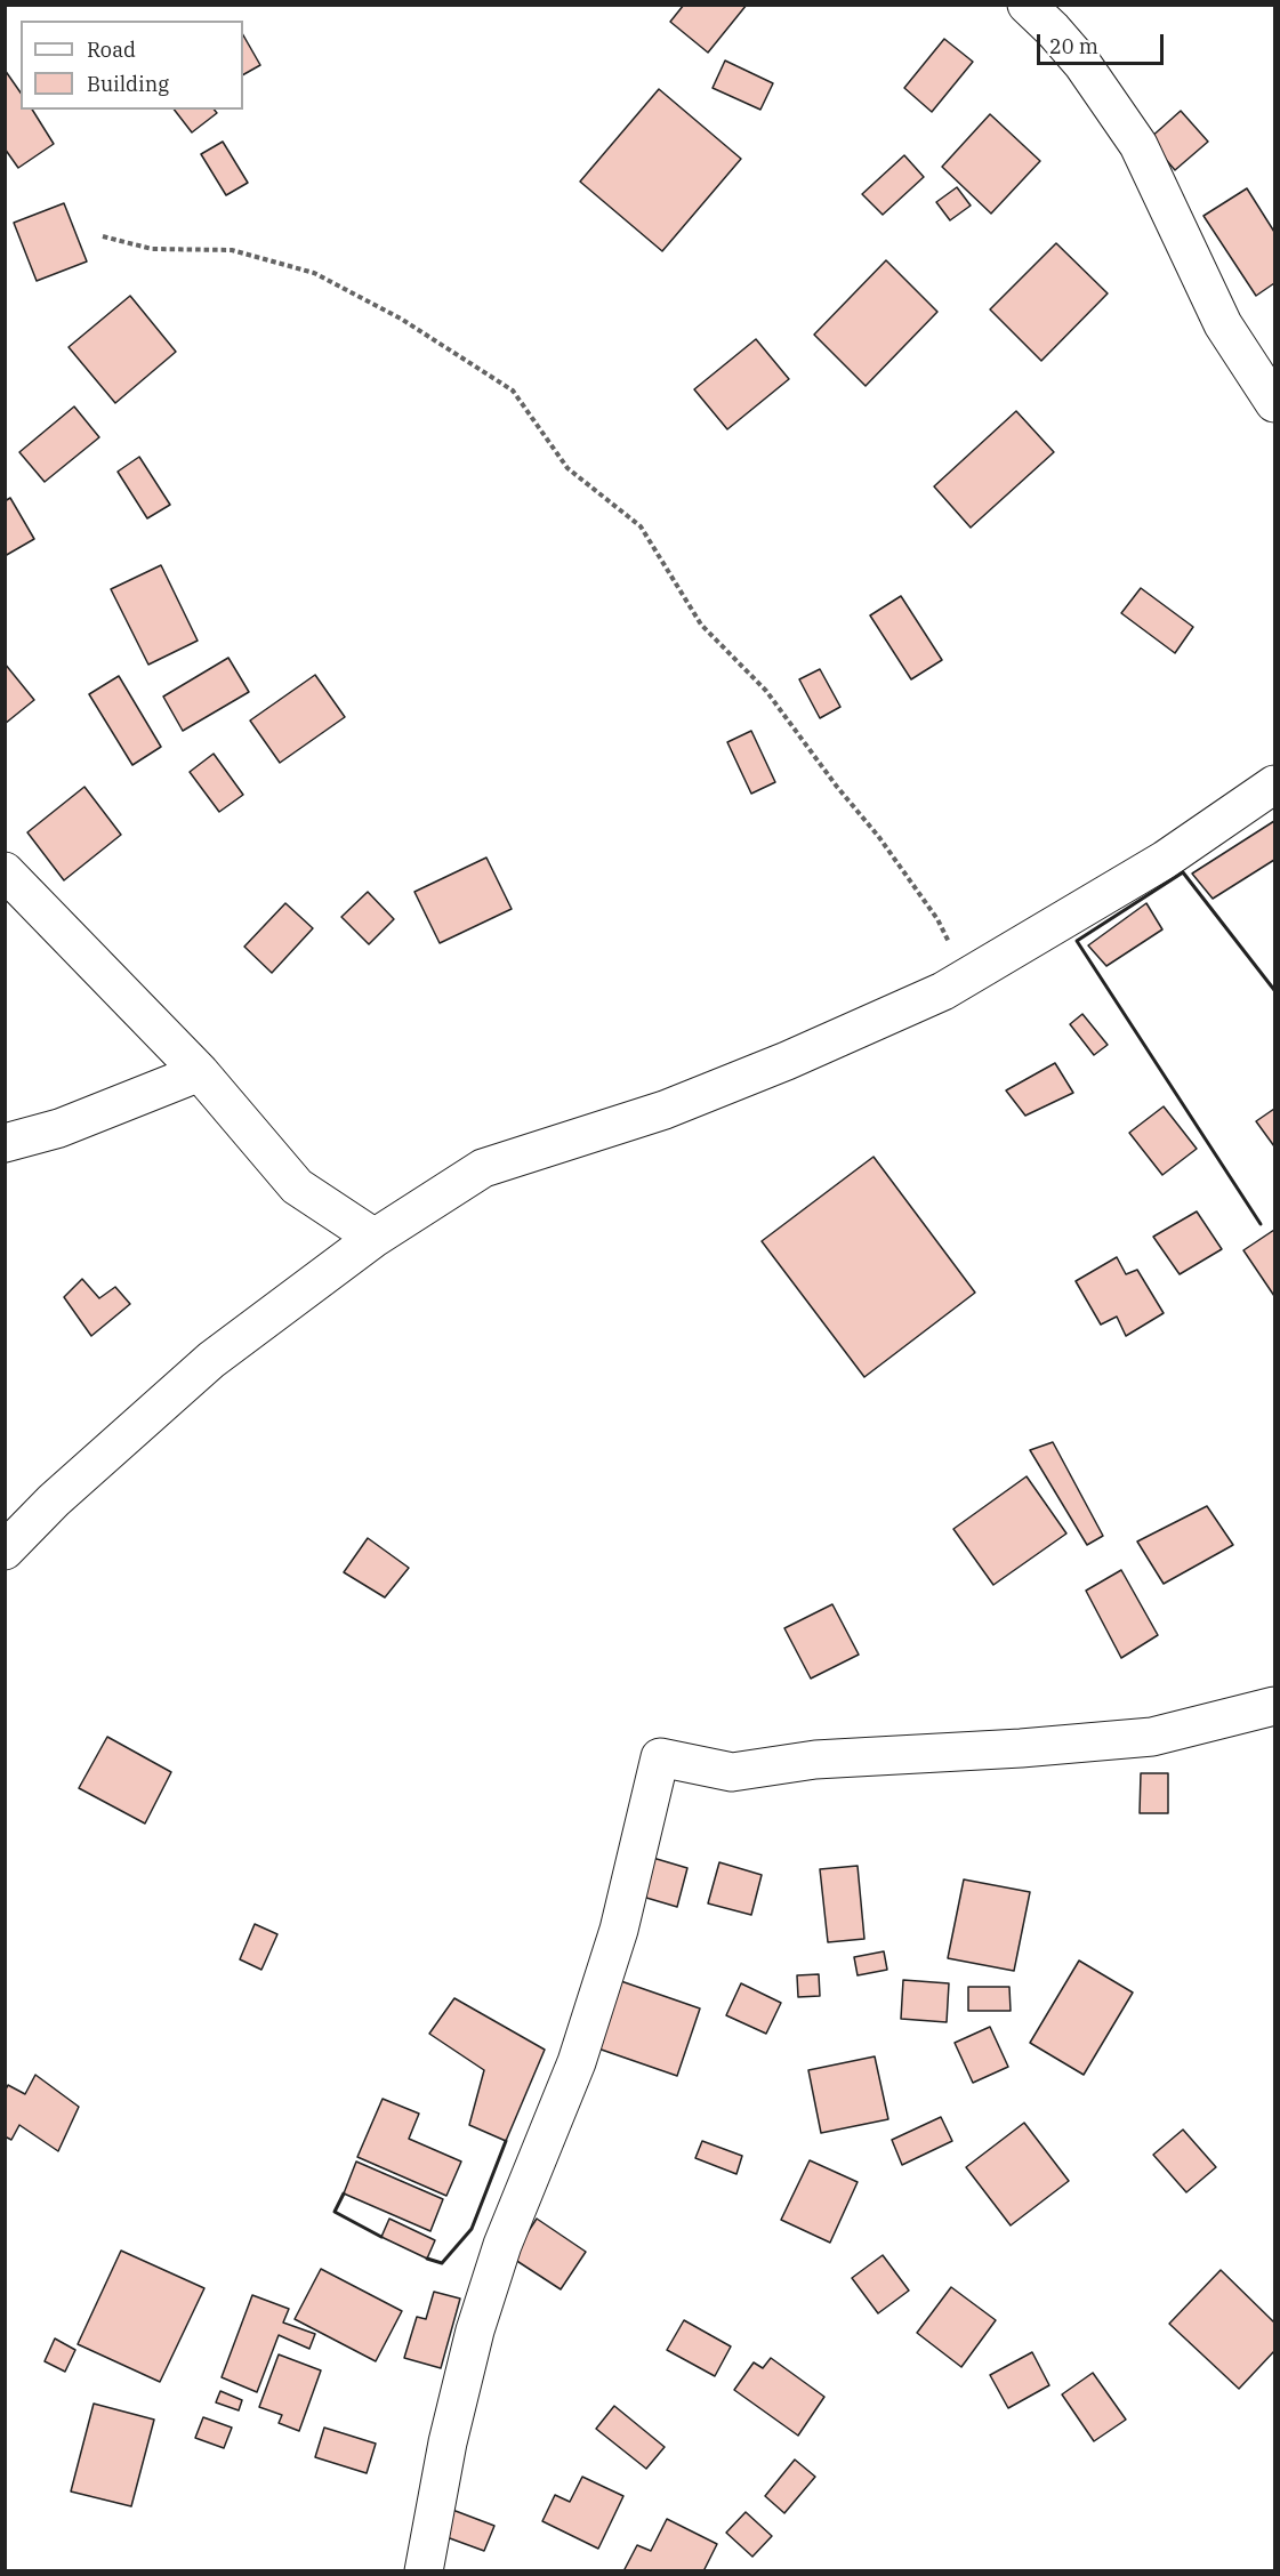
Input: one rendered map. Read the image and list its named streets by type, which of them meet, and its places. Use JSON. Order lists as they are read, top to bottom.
{
  "legend": ["Road", "Building"],
  "scale_bar": "20 m"
}
